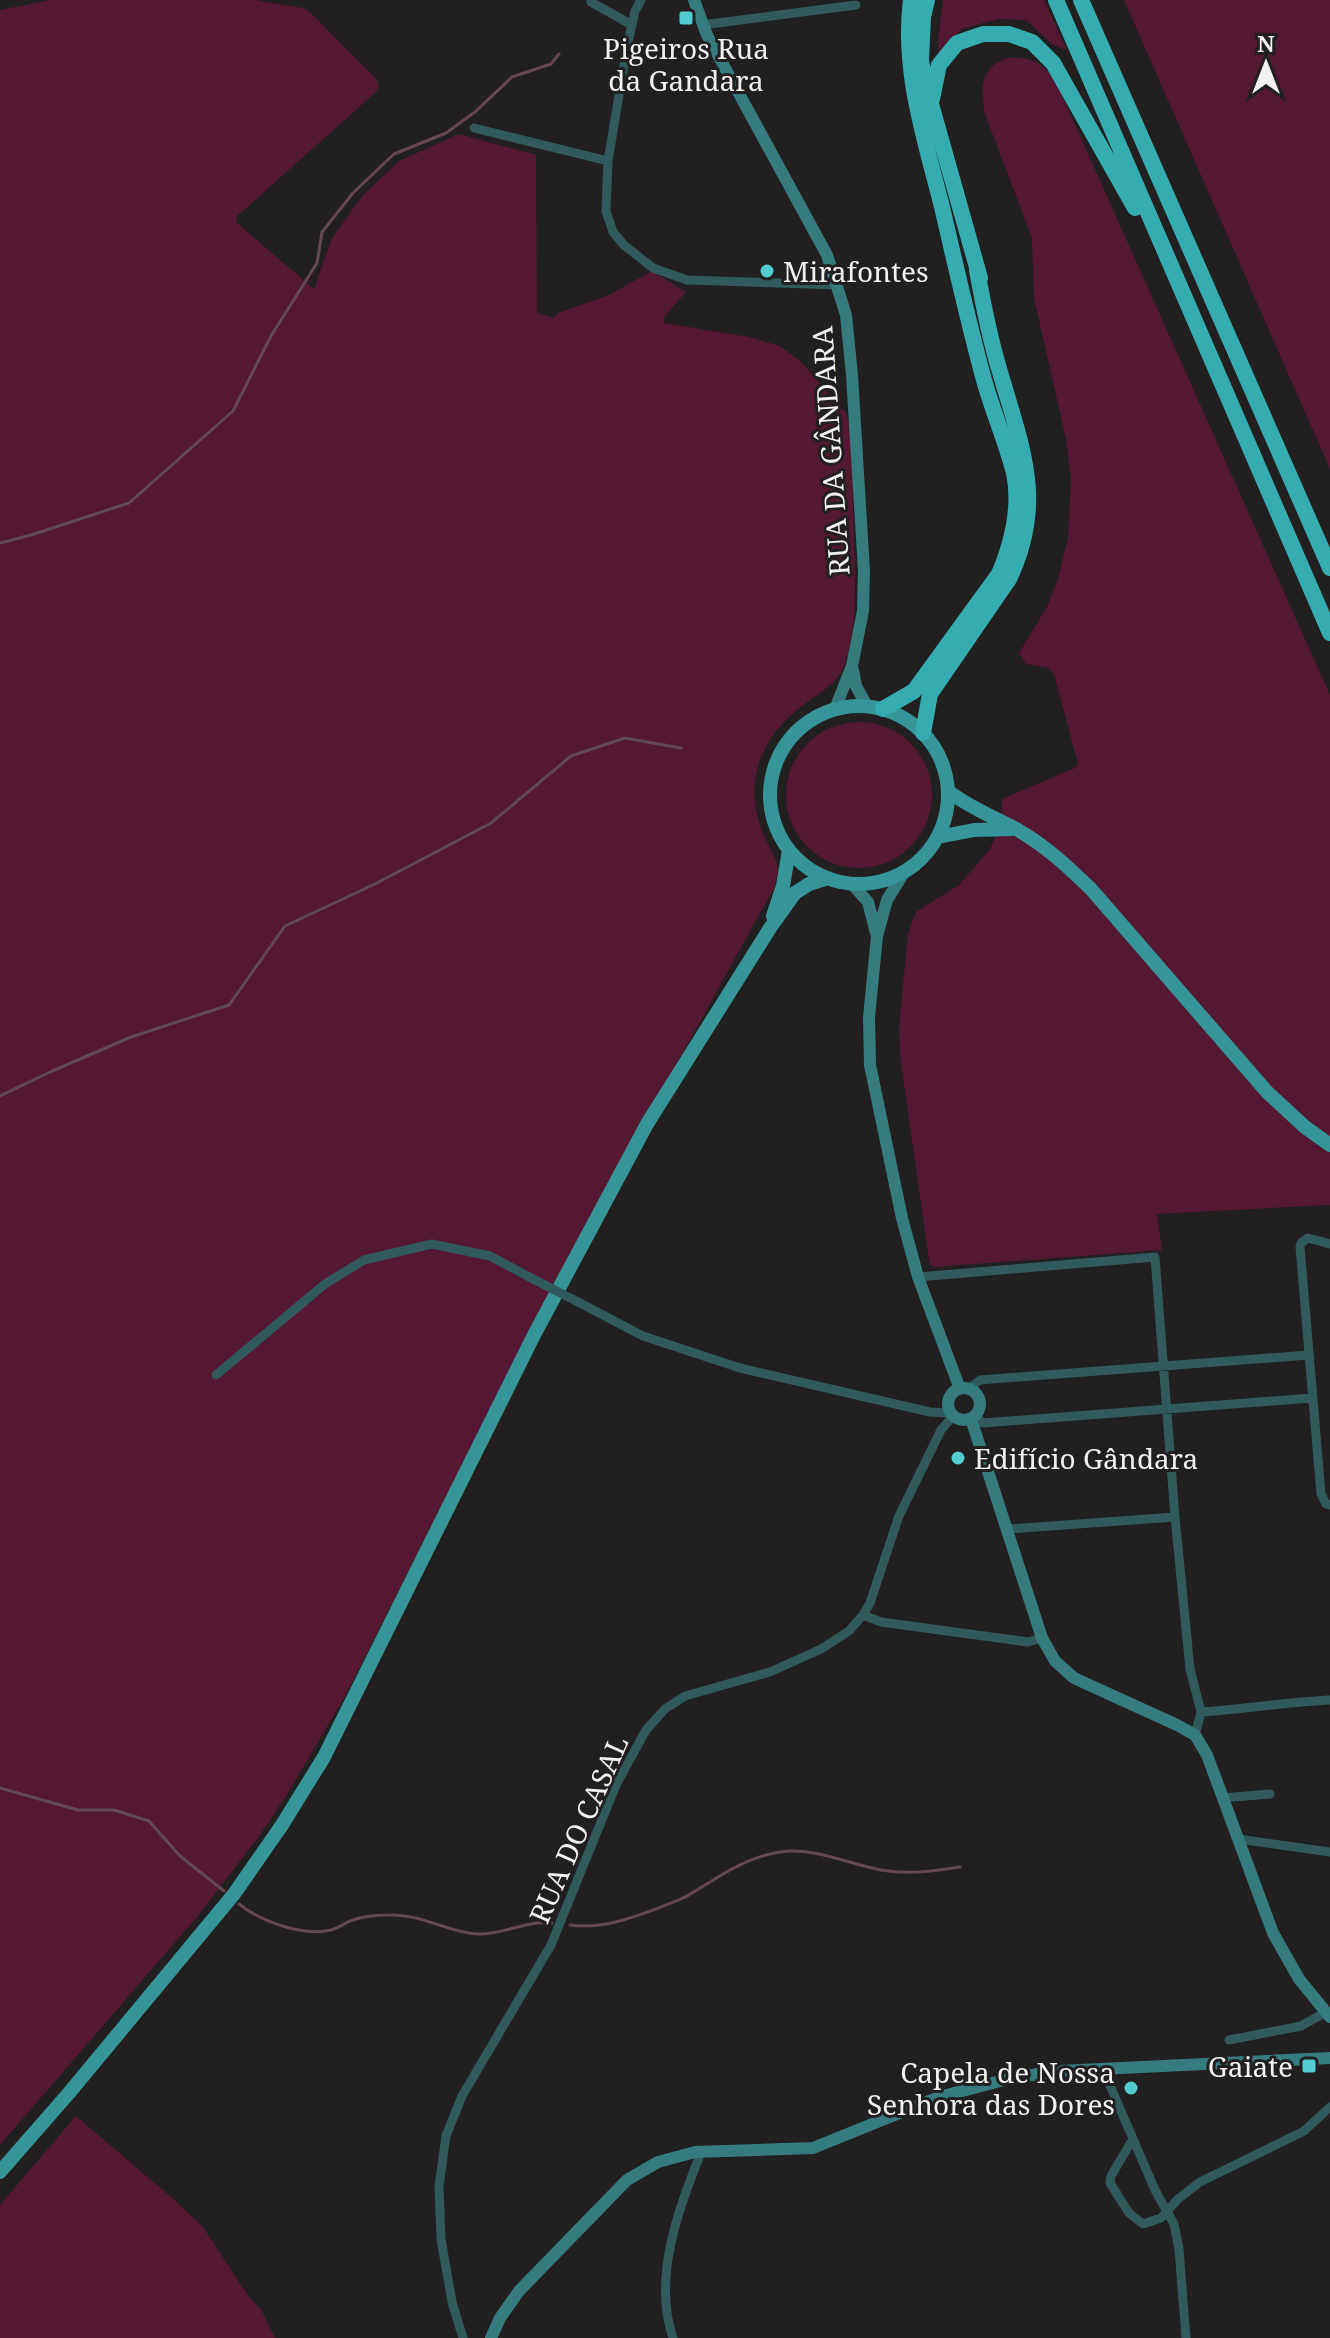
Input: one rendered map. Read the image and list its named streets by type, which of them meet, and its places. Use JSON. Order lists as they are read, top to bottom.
{
  "streets": {
    "main road": ["RUA DA GÂNDARA"],
    "street": ["RUA DO CASAL"]
  },
  "places": {
    "transit": ["Pigeiros Rua da Gandara", "Gaiate"],
    "other": ["Mirafontes", "Edifício Gândara", "Capela de Nossa Senhora das Dores"]
  },
  "north": "top"
}
